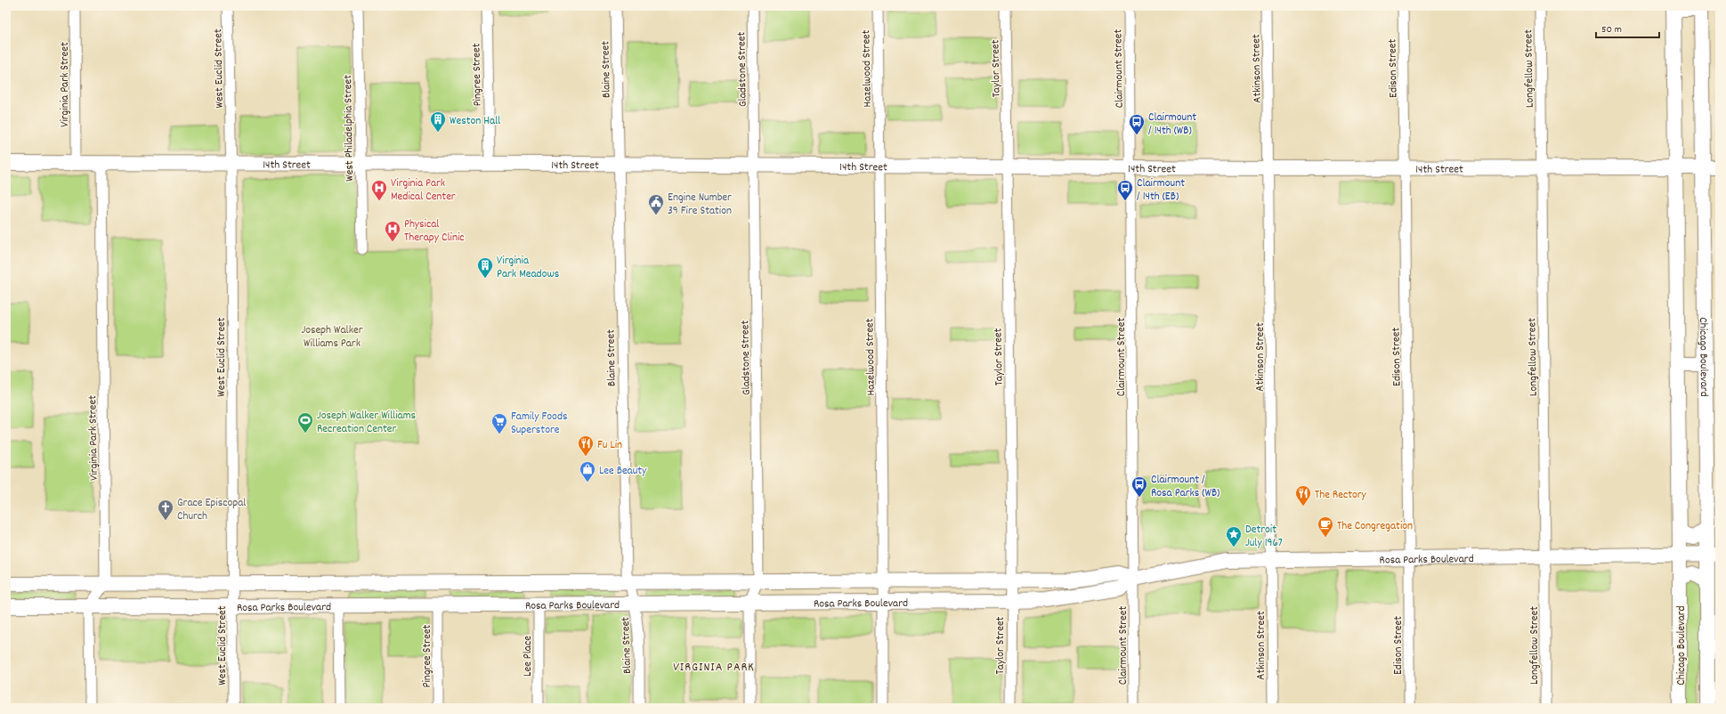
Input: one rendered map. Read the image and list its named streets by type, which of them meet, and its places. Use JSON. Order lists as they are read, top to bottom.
{
  "streets": {
    "street": [
      "West Euclid Street",
      "Hazelwood Street",
      "Taylor Street",
      "Clairmount Street",
      "Atkinson Street",
      "Edison Street",
      "Longfellow Street",
      "Blaine Street",
      "Gladstone Street",
      "Pingree Street",
      "Virginia Park Street",
      "West Philadelphia Street",
      "14th Street",
      "Chicago Boulevard",
      "Rosa Parks Boulevard",
      "Lee Place"
    ]
  },
  "crossings": [
    ["West Euclid Street", "14th Street"],
    ["West Euclid Street", "Rosa Parks Boulevard"],
    ["Hazelwood Street", "14th Street"],
    ["Hazelwood Street", "Rosa Parks Boulevard"],
    ["Taylor Street", "14th Street"],
    ["Taylor Street", "Rosa Parks Boulevard"],
    ["Clairmount Street", "14th Street"],
    ["Clairmount Street", "Rosa Parks Boulevard"],
    ["Atkinson Street", "14th Street"],
    ["Atkinson Street", "Rosa Parks Boulevard"],
    ["Edison Street", "14th Street"],
    ["Edison Street", "Rosa Parks Boulevard"],
    ["Longfellow Street", "14th Street"],
    ["Longfellow Street", "Rosa Parks Boulevard"],
    ["Blaine Street", "14th Street"],
    ["Blaine Street", "Rosa Parks Boulevard"],
    ["Gladstone Street", "14th Street"],
    ["Gladstone Street", "Rosa Parks Boulevard"],
    ["Pingree Street", "14th Street"],
    ["Pingree Street", "Rosa Parks Boulevard"],
    ["Virginia Park Street", "14th Street"],
    ["Virginia Park Street", "Rosa Parks Boulevard"],
    ["West Philadelphia Street", "14th Street"],
    ["14th Street", "Chicago Boulevard"],
    ["Chicago Boulevard", "Rosa Parks Boulevard"],
    ["Rosa Parks Boulevard", "Lee Place"]
  ],
  "districts": ["VIRGINIA PARK"],
  "parks": ["Joseph Walker Williams Park"],
  "places": {
    "building": ["Weston Hall", "Virginia Park Meadows"],
    "bus stop": ["Clairmount / 14th (WB)", "Clairmount / 14th (EB)", "Clairmount / Rosa Parks (WB)"],
    "hospital": ["Virginia Park Medical Center", "Physical Therapy Clinic"],
    "public building": ["Engine Number 39 Fire Station"],
    "sports": ["Joseph Walker Williams Recreation Center"],
    "supermarket": ["Family Foods Superstore"],
    "restaurant": ["Fu Lin", "The Rectory"],
    "shop": ["Lee Beauty"],
    "church": ["Grace Episcopal Church"],
    "cafe": ["The Congregation"],
    "place": ["Detroit July 1967"]
  },
  "scale_bar": "50 m"
}
